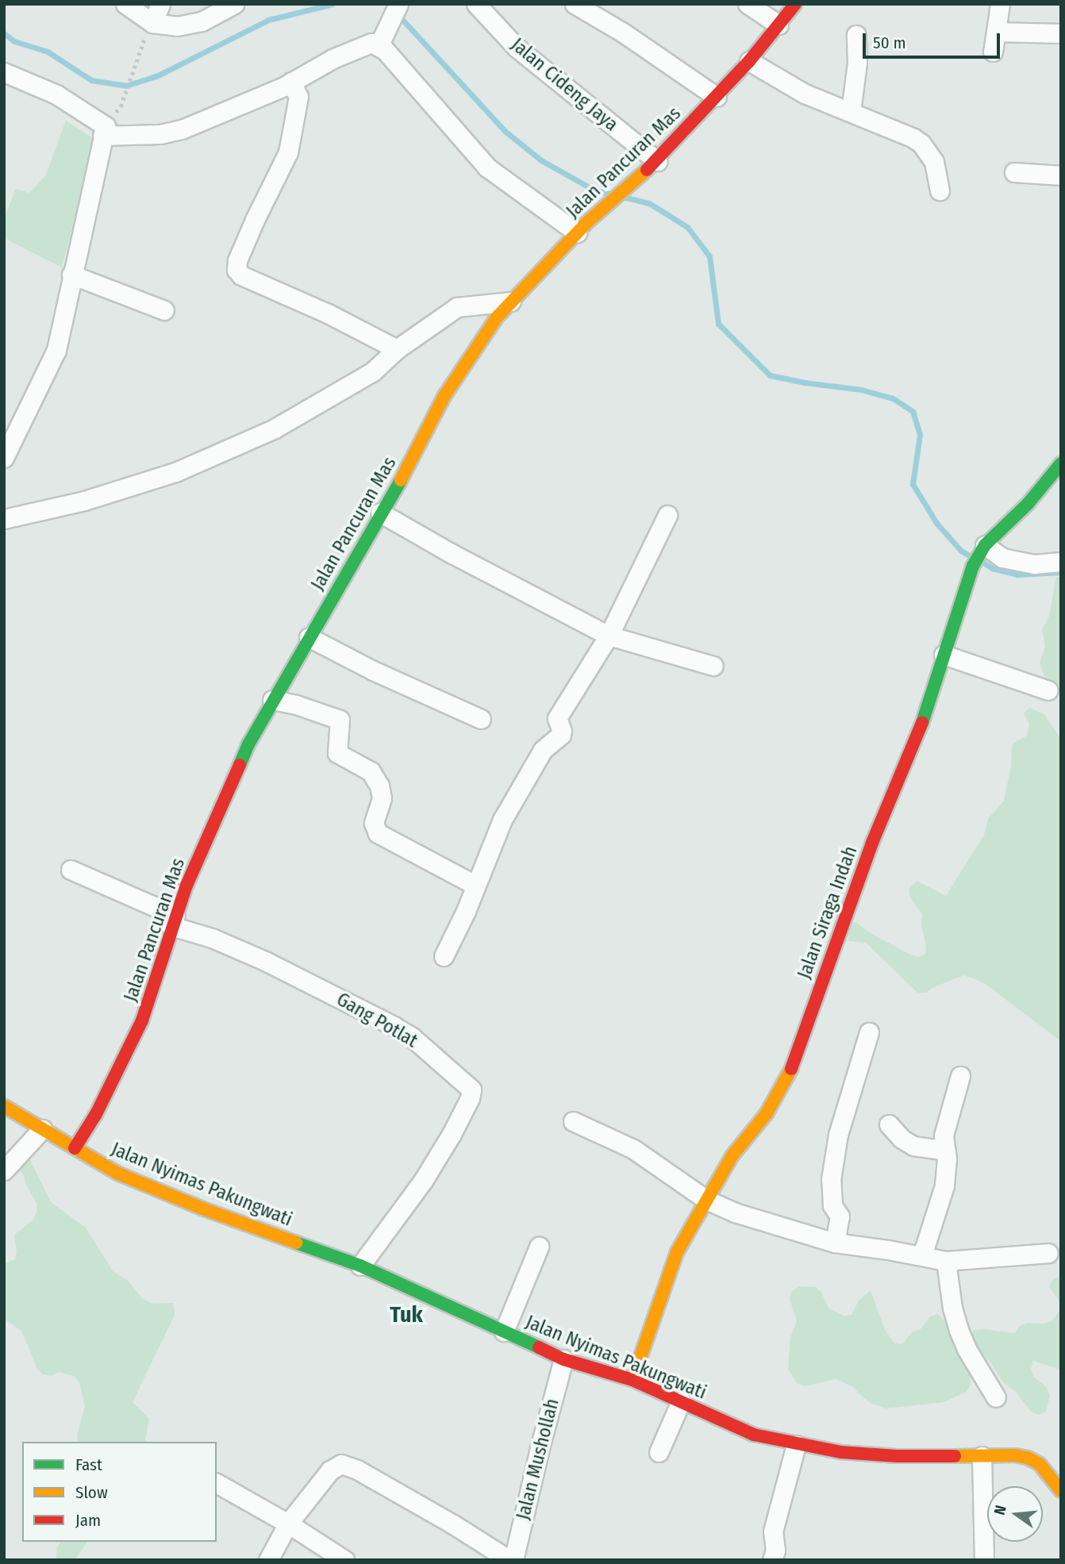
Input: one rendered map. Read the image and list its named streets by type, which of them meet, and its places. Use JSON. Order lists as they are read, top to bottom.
{
  "streets": {
    "street": [
      "Jalan Cideng Jaya",
      "Jalan Pancuran Mas",
      "Jalan Siraga Indah",
      "Gang Potlat",
      "Jalan Nyimas Pakungwati",
      "Jalan Mushollah"
    ]
  },
  "crossings": [
    ["Jalan Cideng Jaya", "Jalan Pancuran Mas"],
    ["Jalan Pancuran Mas", "Gang Potlat"],
    ["Jalan Pancuran Mas", "Jalan Nyimas Pakungwati"],
    ["Jalan Siraga Indah", "Jalan Nyimas Pakungwati"],
    ["Gang Potlat", "Jalan Nyimas Pakungwati"],
    ["Jalan Nyimas Pakungwati", "Jalan Mushollah"]
  ],
  "districts": ["Tuk"],
  "legend": ["Fast", "Slow", "Jam"],
  "scale_bar": "50 m",
  "north": "left"
}
